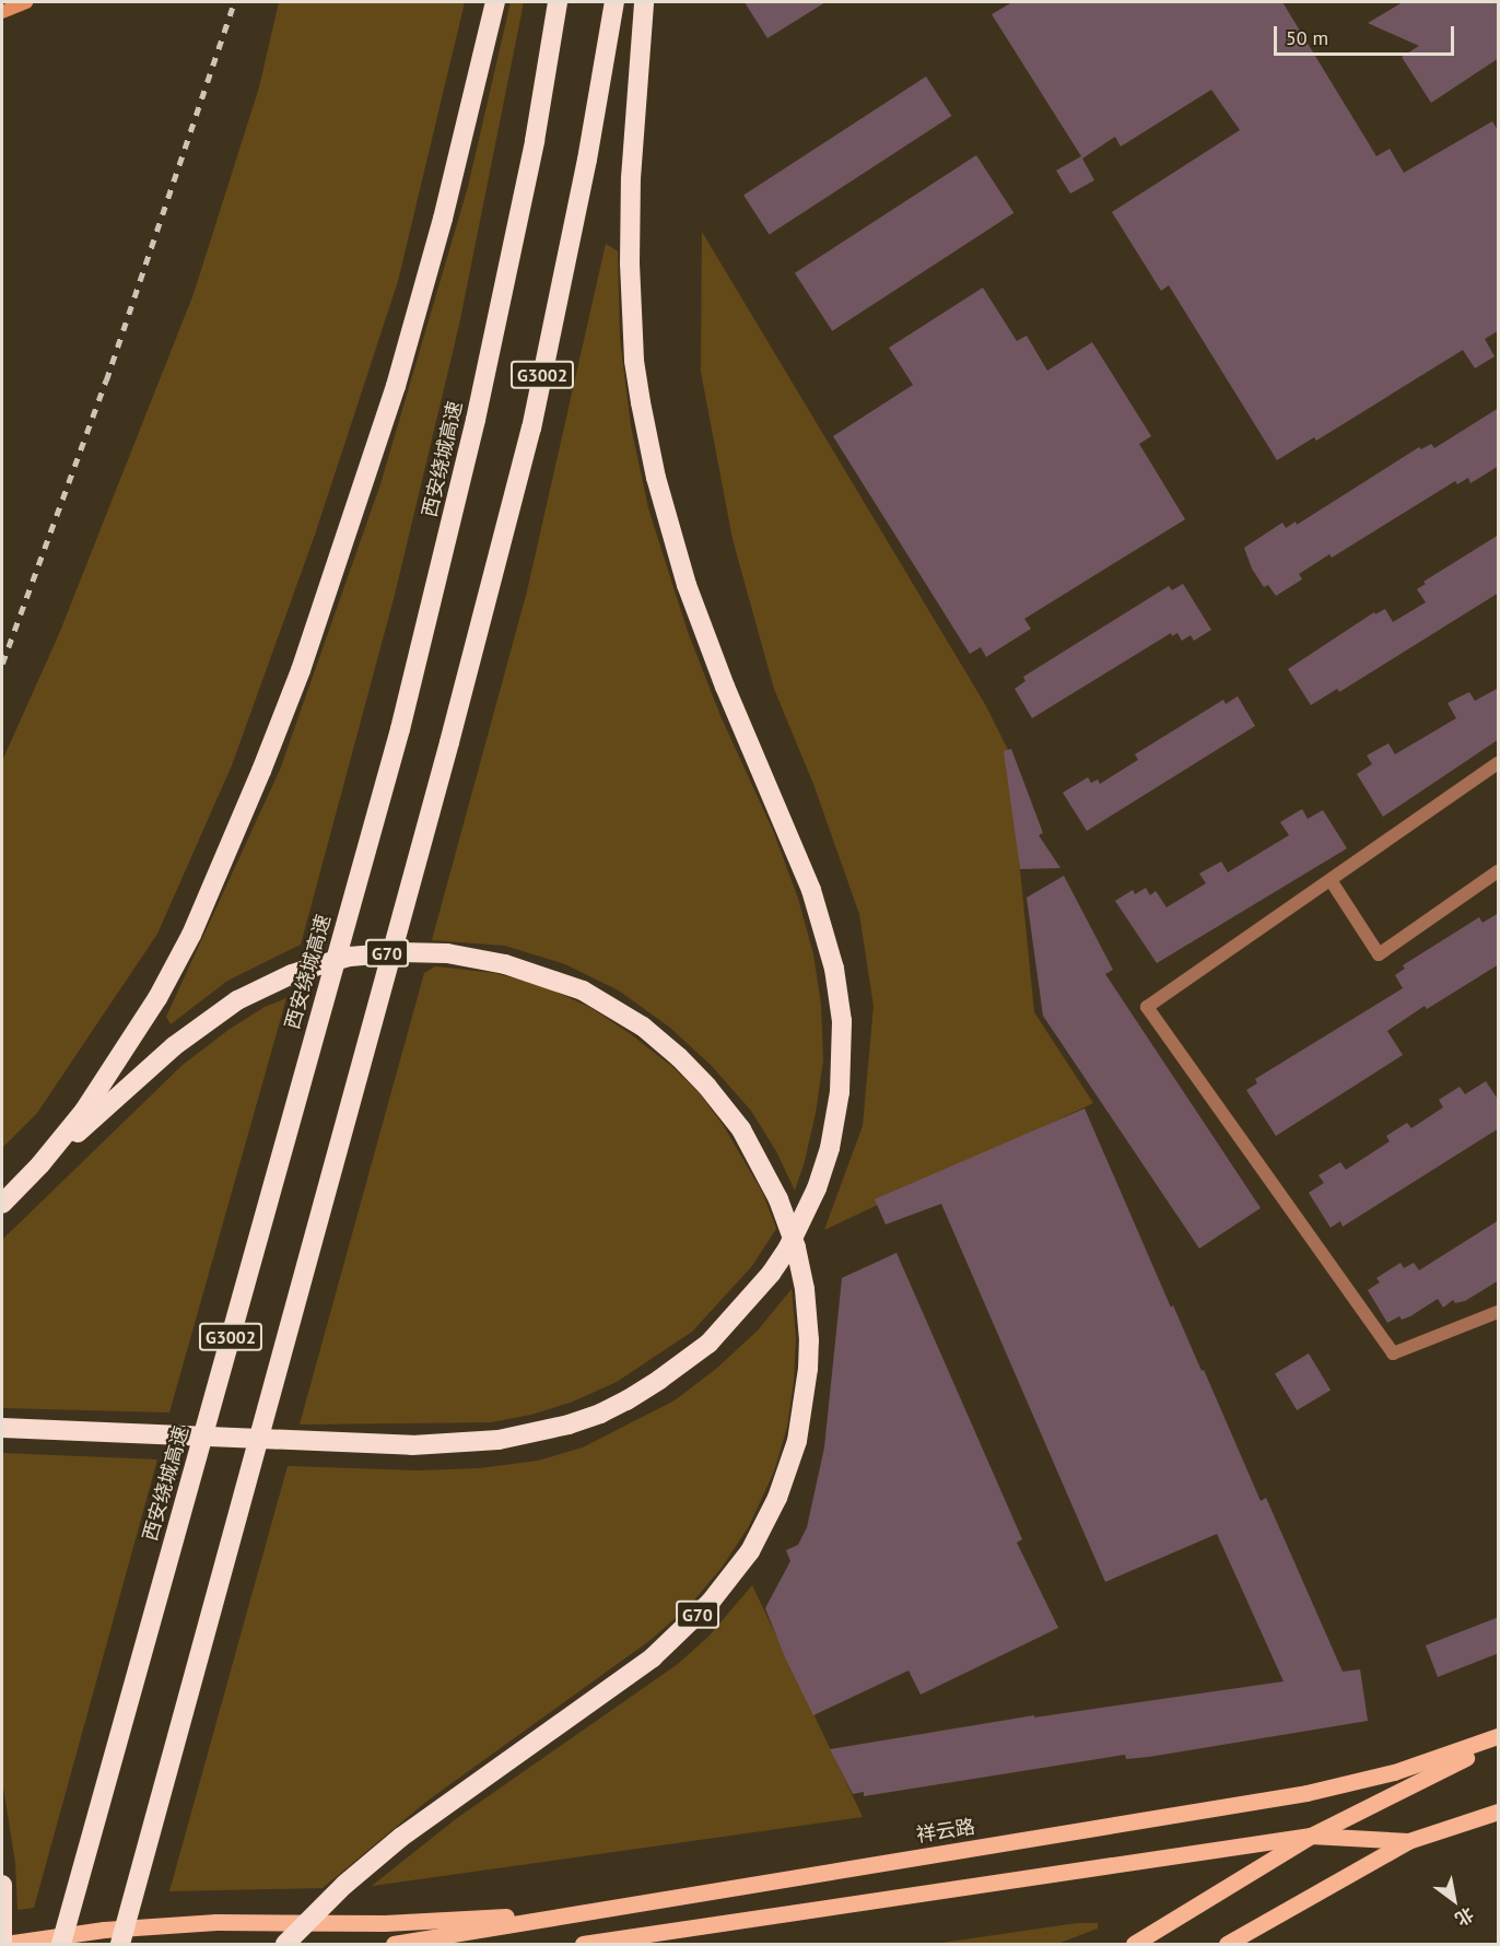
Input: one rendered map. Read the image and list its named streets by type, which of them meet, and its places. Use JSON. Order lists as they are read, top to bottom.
{
  "streets": {
    "highway": ["G3002", "西安绕城高速", "G70"],
    "main road": ["祥云路"]
  },
  "scale_bar": "50 m",
  "north": "bottom right"
}
